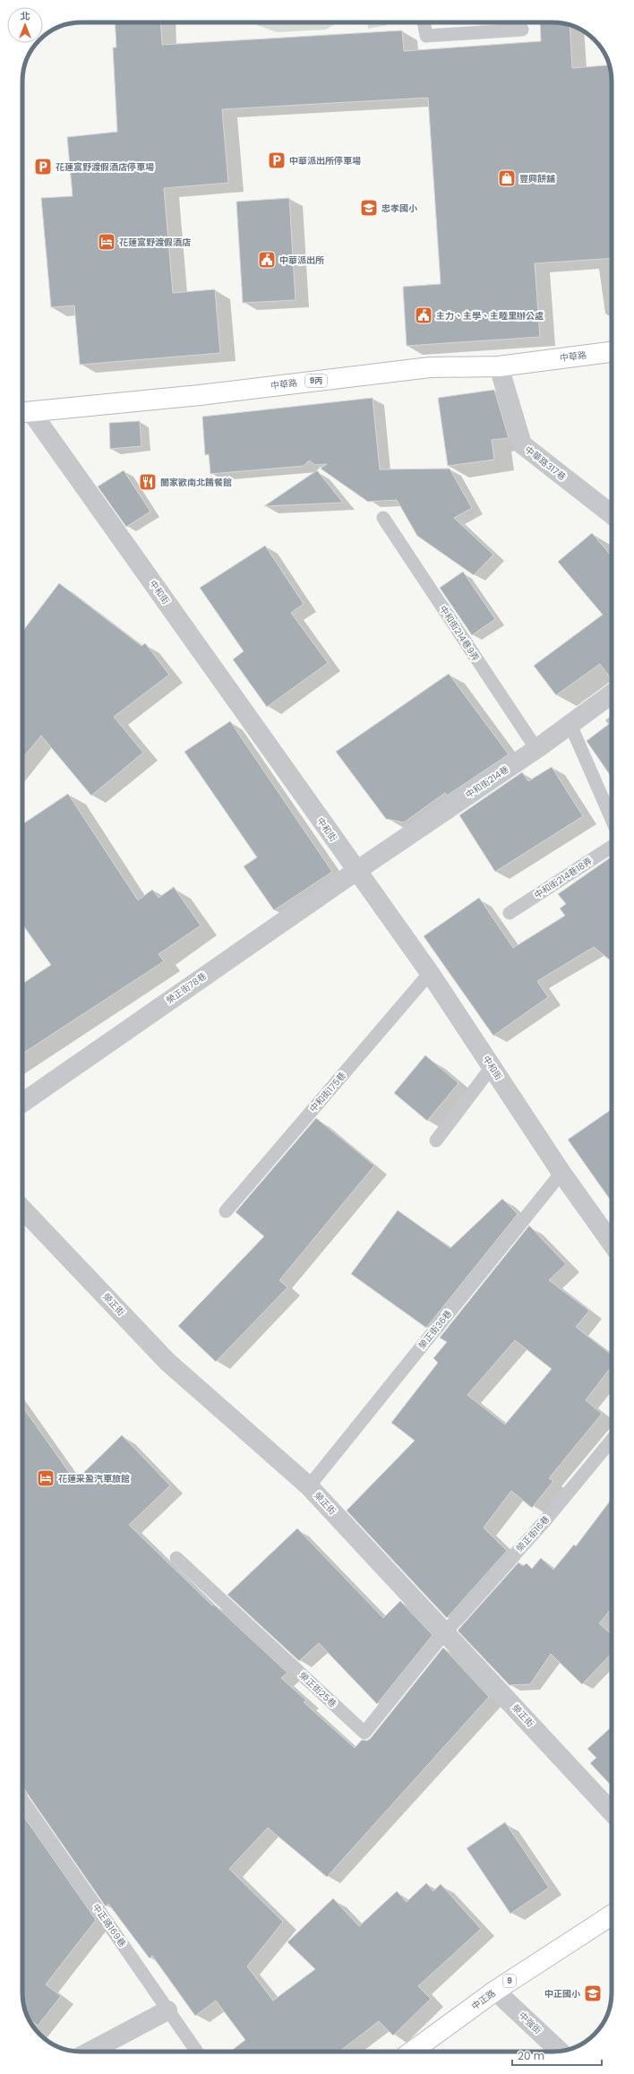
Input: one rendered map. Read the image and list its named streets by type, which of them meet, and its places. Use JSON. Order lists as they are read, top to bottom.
{
  "streets": {
    "main road": [
      "中華路",
      "9丙",
      "9",
      "中正路"
    ],
    "street": [
      "中華路317巷",
      "中和街",
      "中和街214巷",
      "榮正街78巷",
      "榮正街",
      "中強街"
    ],
    "lane": [
      "中和街214巷9弄",
      "中和街214巷18弄",
      "中和街175巷",
      "榮正街36巷",
      "榮正街16巷",
      "榮正街25巷",
      "中正路169巷"
    ]
  },
  "crossings": [
    ["中華路", "中華路317巷"],
    ["中華路", "中和街"],
    ["中和街", "中和街214巷"],
    ["中和街", "榮正街78巷"],
    ["中和街", "中和街175巷"],
    ["中和街", "榮正街36巷"],
    ["中和街214巷9弄", "中和街214巷"],
    ["中和街214巷", "榮正街78巷"],
    ["榮正街", "榮正街36巷"],
    ["榮正街", "榮正街16巷"],
    ["榮正街", "榮正街25巷"],
    ["榮正街16巷", "榮正街25巷"],
    ["中正路", "中強街"]
  ],
  "places": {
    "parking": ["中華派出所停車場", "花蓮富野渡假酒店停車場"],
    "shop": ["豐興餅舖"],
    "school or university": ["忠孝國小", "中正國小"],
    "hotel": ["花蓮富野渡假酒店", "花蓮采盈汽車旅館"],
    "public building": ["中華派出所", "主力、主學、主睦里辦公處"],
    "restaurant": ["闔家歡南北餚餐館"]
  },
  "scale_bar": "20 m",
  "north": "top"
}
